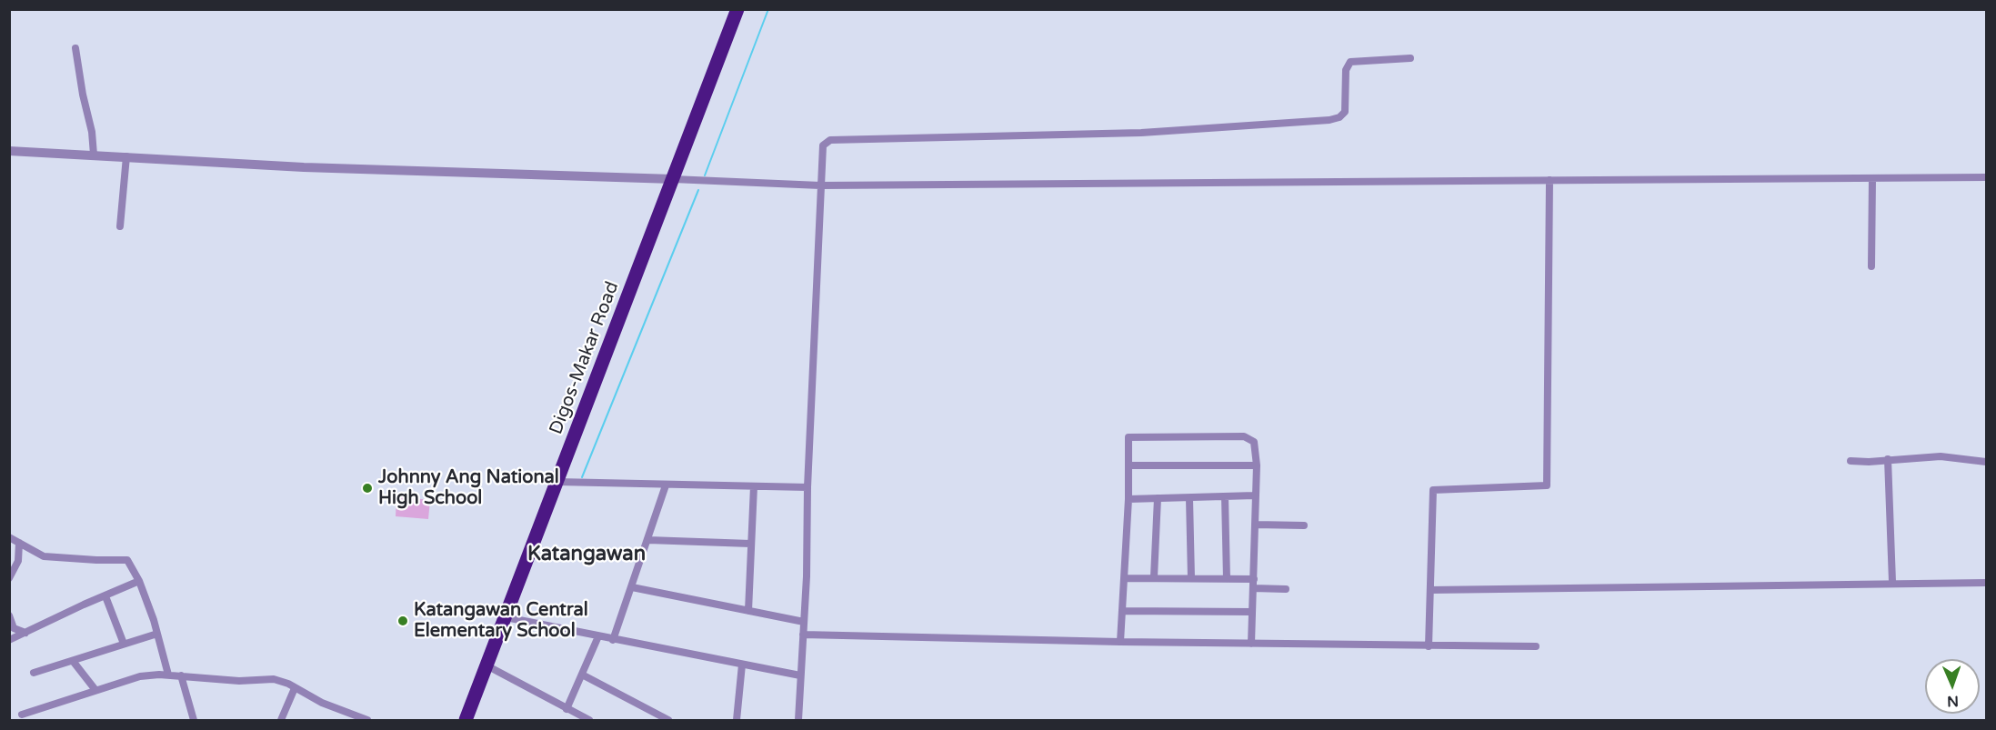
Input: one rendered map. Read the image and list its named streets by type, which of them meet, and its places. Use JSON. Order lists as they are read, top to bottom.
{
  "streets": {
    "highway": ["Digos-Makar Road"]
  },
  "districts": ["Katangawan"],
  "places": ["Johnny Ang National High School", "Katangawan Central Elementary School"],
  "north": "bottom"
}
